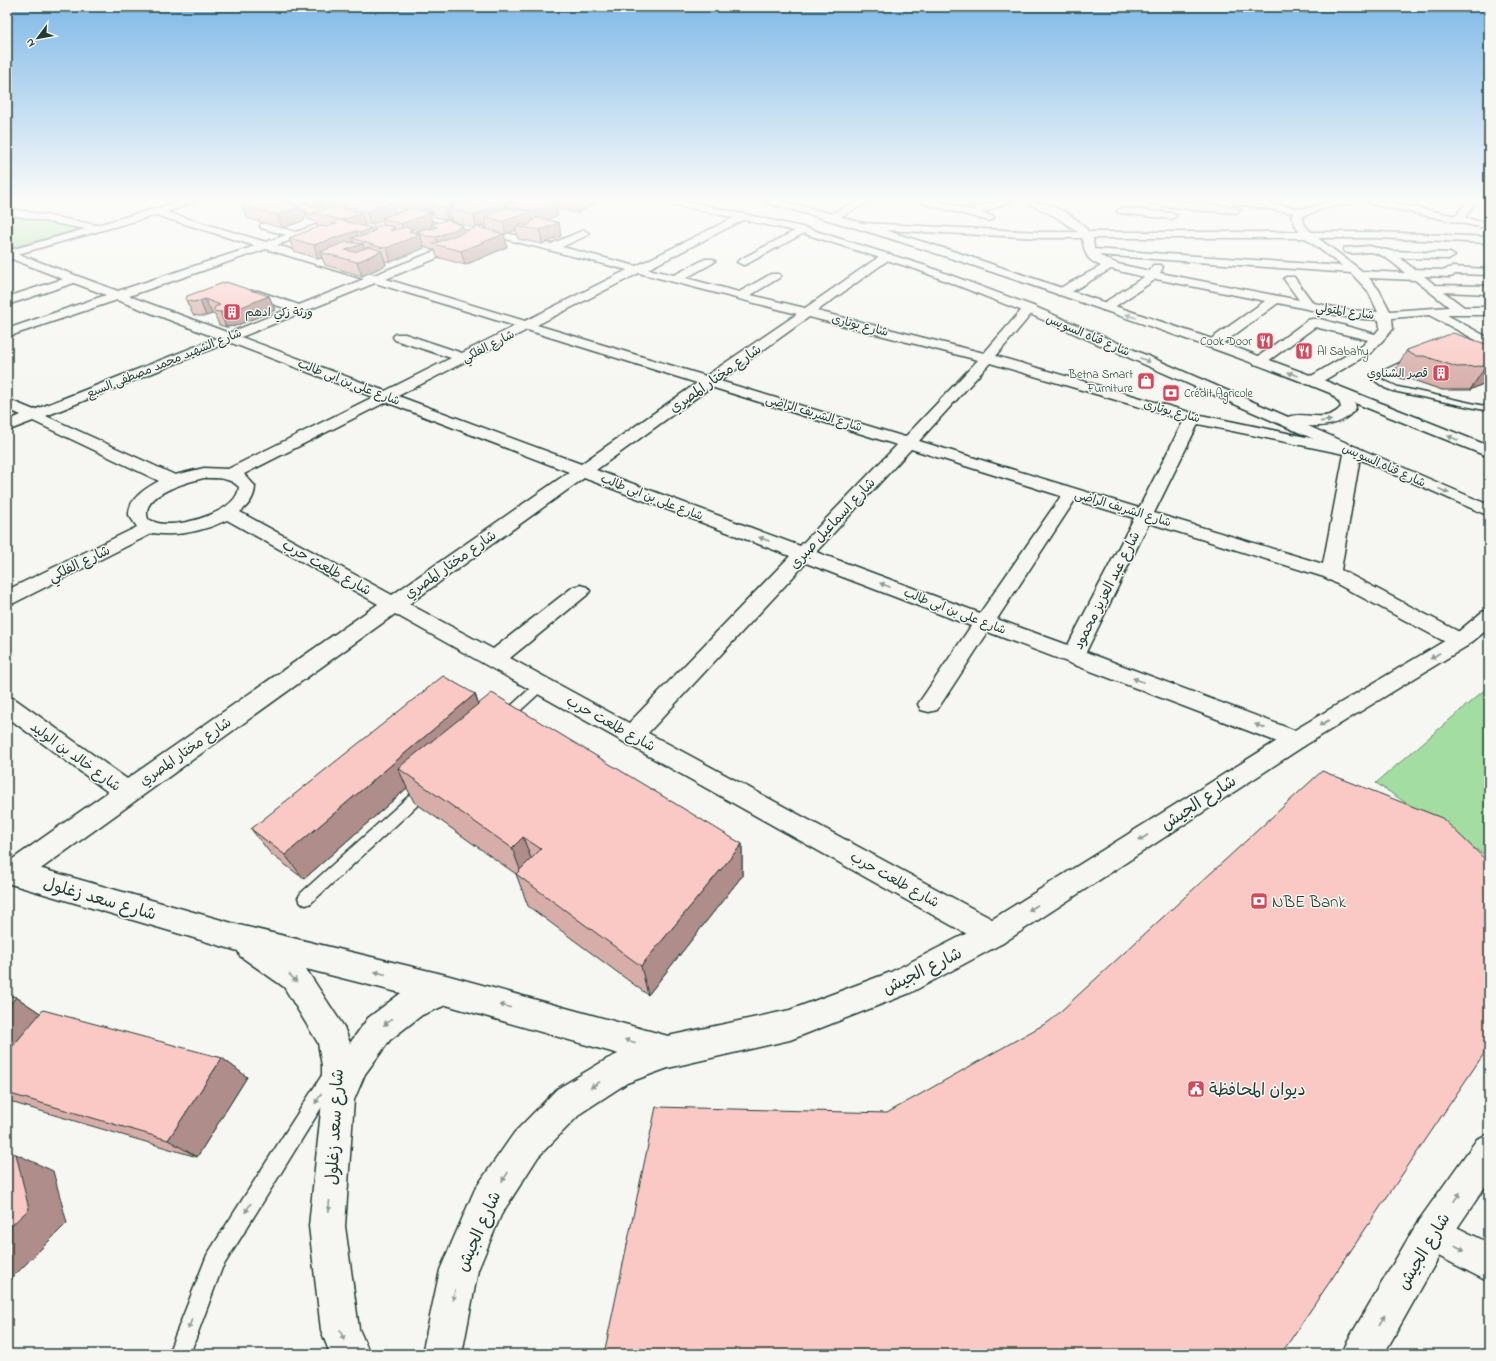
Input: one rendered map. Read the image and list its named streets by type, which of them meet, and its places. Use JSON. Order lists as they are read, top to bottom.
{
  "streets": {
    "street": [
      "شارع المتولي",
      "شارع بوتارى",
      "شارع قناه السويس",
      "شارع الفلكي",
      "شارع الشهيد محمد مصطفى السبع",
      "شارع مختار المصري",
      "شارع على بن ابى طالب",
      "شارع الشريف الراضى",
      "شارع اسماعيل صبرى",
      "شارع طلعت حرب",
      "شارع عبد العزيز محمود",
      "شارع خالد بن الوليد",
      "شارع الجيش",
      "شارع سعد زغلول"
    ]
  },
  "crossings": [
    ["شارع بوتارى", "شارع قناه السويس"],
    ["شارع بوتارى", "شارع الفلكي"],
    ["شارع بوتارى", "شارع مختار المصري"],
    ["شارع بوتارى", "شارع اسماعيل صبرى"],
    ["شارع بوتارى", "شارع عبد العزيز محمود"],
    ["شارع قناه السويس", "شارع اسماعيل صبرى"],
    ["شارع الفلكي", "شارع على بن ابى طالب"],
    ["شارع الفلكي", "شارع الشريف الراضى"],
    ["شارع الشهيد محمد مصطفى السبع", "شارع على بن ابى طالب"],
    ["شارع الشهيد محمد مصطفى السبع", "شارع الشريف الراضى"],
    ["شارع مختار المصري", "شارع على بن ابى طالب"],
    ["شارع مختار المصري", "شارع الشريف الراضى"],
    ["شارع مختار المصري", "شارع طلعت حرب"],
    ["شارع مختار المصري", "شارع خالد بن الوليد"],
    ["شارع مختار المصري", "شارع سعد زغلول"],
    ["شارع على بن ابى طالب", "شارع اسماعيل صبرى"],
    ["شارع على بن ابى طالب", "شارع عبد العزيز محمود"],
    ["شارع على بن ابى طالب", "شارع الجيش"],
    ["شارع الشريف الراضى", "شارع اسماعيل صبرى"],
    ["شارع الشريف الراضى", "شارع عبد العزيز محمود"],
    ["شارع الشريف الراضى", "شارع الجيش"],
    ["شارع اسماعيل صبرى", "شارع طلعت حرب"],
    ["شارع طلعت حرب", "شارع الجيش"],
    ["شارع الجيش", "شارع سعد زغلول"]
  ],
  "one_way": ["شارع على بن ابى طالب"],
  "places": {
    "building": ["ورثة زكي ادهم", "قصر الشناوي"],
    "restaurant": ["Cook Door", "Al Sabahy"],
    "shop": ["Betna Smart Furniture"],
    "bank": ["Crédit Agricole", "NBE Bank"],
    "public building": ["ديوان المحافظة"]
  },
  "north": "bottom left"
}
